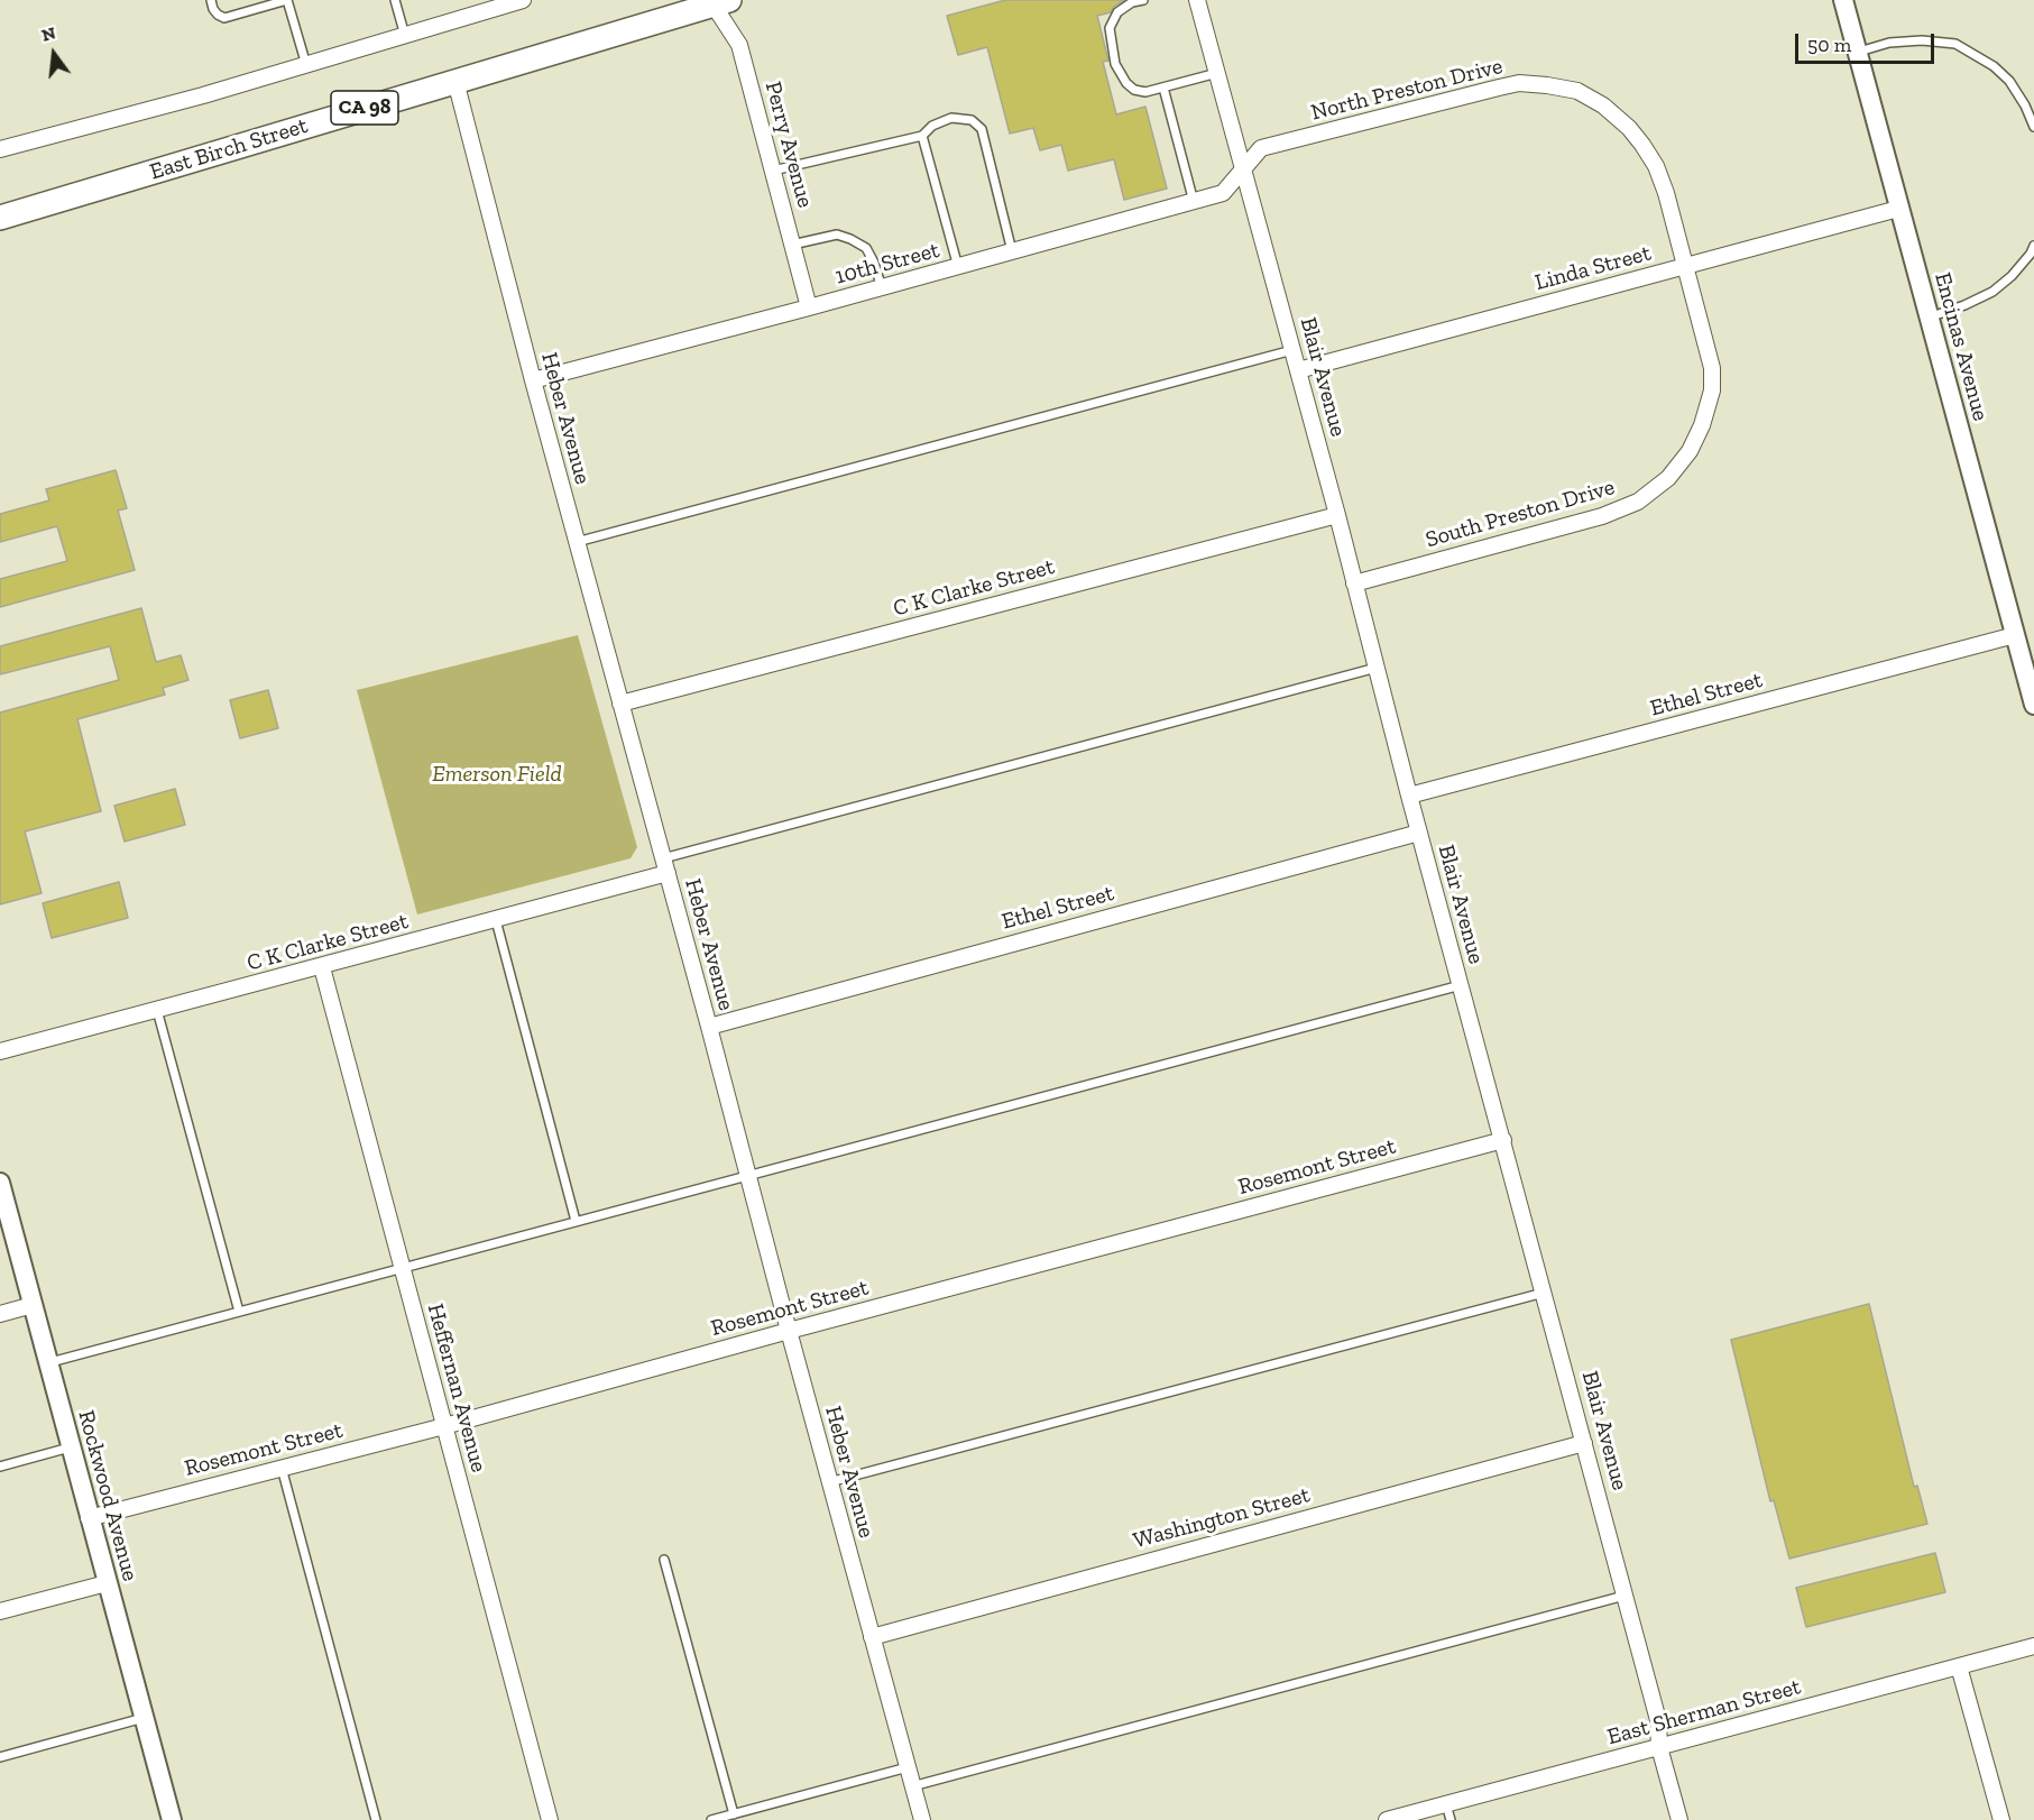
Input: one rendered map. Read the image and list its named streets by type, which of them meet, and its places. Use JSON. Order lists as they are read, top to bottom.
{
  "streets": {
    "main road": ["CA 98", "East Birch Street"],
    "street": [
      "North Preston Drive",
      "Perry Avenue",
      "10th Street",
      "Linda Street",
      "Encinas Avenue",
      "Blair Avenue",
      "Heber Avenue",
      "South Preston Drive",
      "C K Clarke Street",
      "Ethel Street",
      "Rosemont Street",
      "Heffernan Avenue",
      "Rockwood Avenue",
      "Washington Street",
      "East Sherman Street"
    ]
  },
  "crossings": [
    ["North Preston Drive", "10th Street"],
    ["North Preston Drive", "Linda Street"],
    ["North Preston Drive", "Blair Avenue"],
    ["North Preston Drive", "South Preston Drive"],
    ["Perry Avenue", "East Birch Street"],
    ["Perry Avenue", "10th Street"],
    ["East Birch Street", "Heber Avenue"],
    ["10th Street", "Blair Avenue"],
    ["10th Street", "Heber Avenue"],
    ["Linda Street", "Encinas Avenue"],
    ["Linda Street", "Blair Avenue"],
    ["Linda Street", "South Preston Drive"],
    ["Encinas Avenue", "Ethel Street"],
    ["Blair Avenue", "South Preston Drive"],
    ["Blair Avenue", "C K Clarke Street"],
    ["Blair Avenue", "Ethel Street"],
    ["Blair Avenue", "Rosemont Street"],
    ["Blair Avenue", "Washington Street"],
    ["Blair Avenue", "East Sherman Street"],
    ["Heber Avenue", "C K Clarke Street"],
    ["Heber Avenue", "Ethel Street"],
    ["Heber Avenue", "Rosemont Street"],
    ["Heber Avenue", "Washington Street"],
    ["C K Clarke Street", "Heffernan Avenue"],
    ["Rosemont Street", "Heffernan Avenue"],
    ["Rosemont Street", "Rockwood Avenue"]
  ],
  "parks": ["Emerson Field"],
  "scale_bar": "50 m",
  "north": "top"
}
